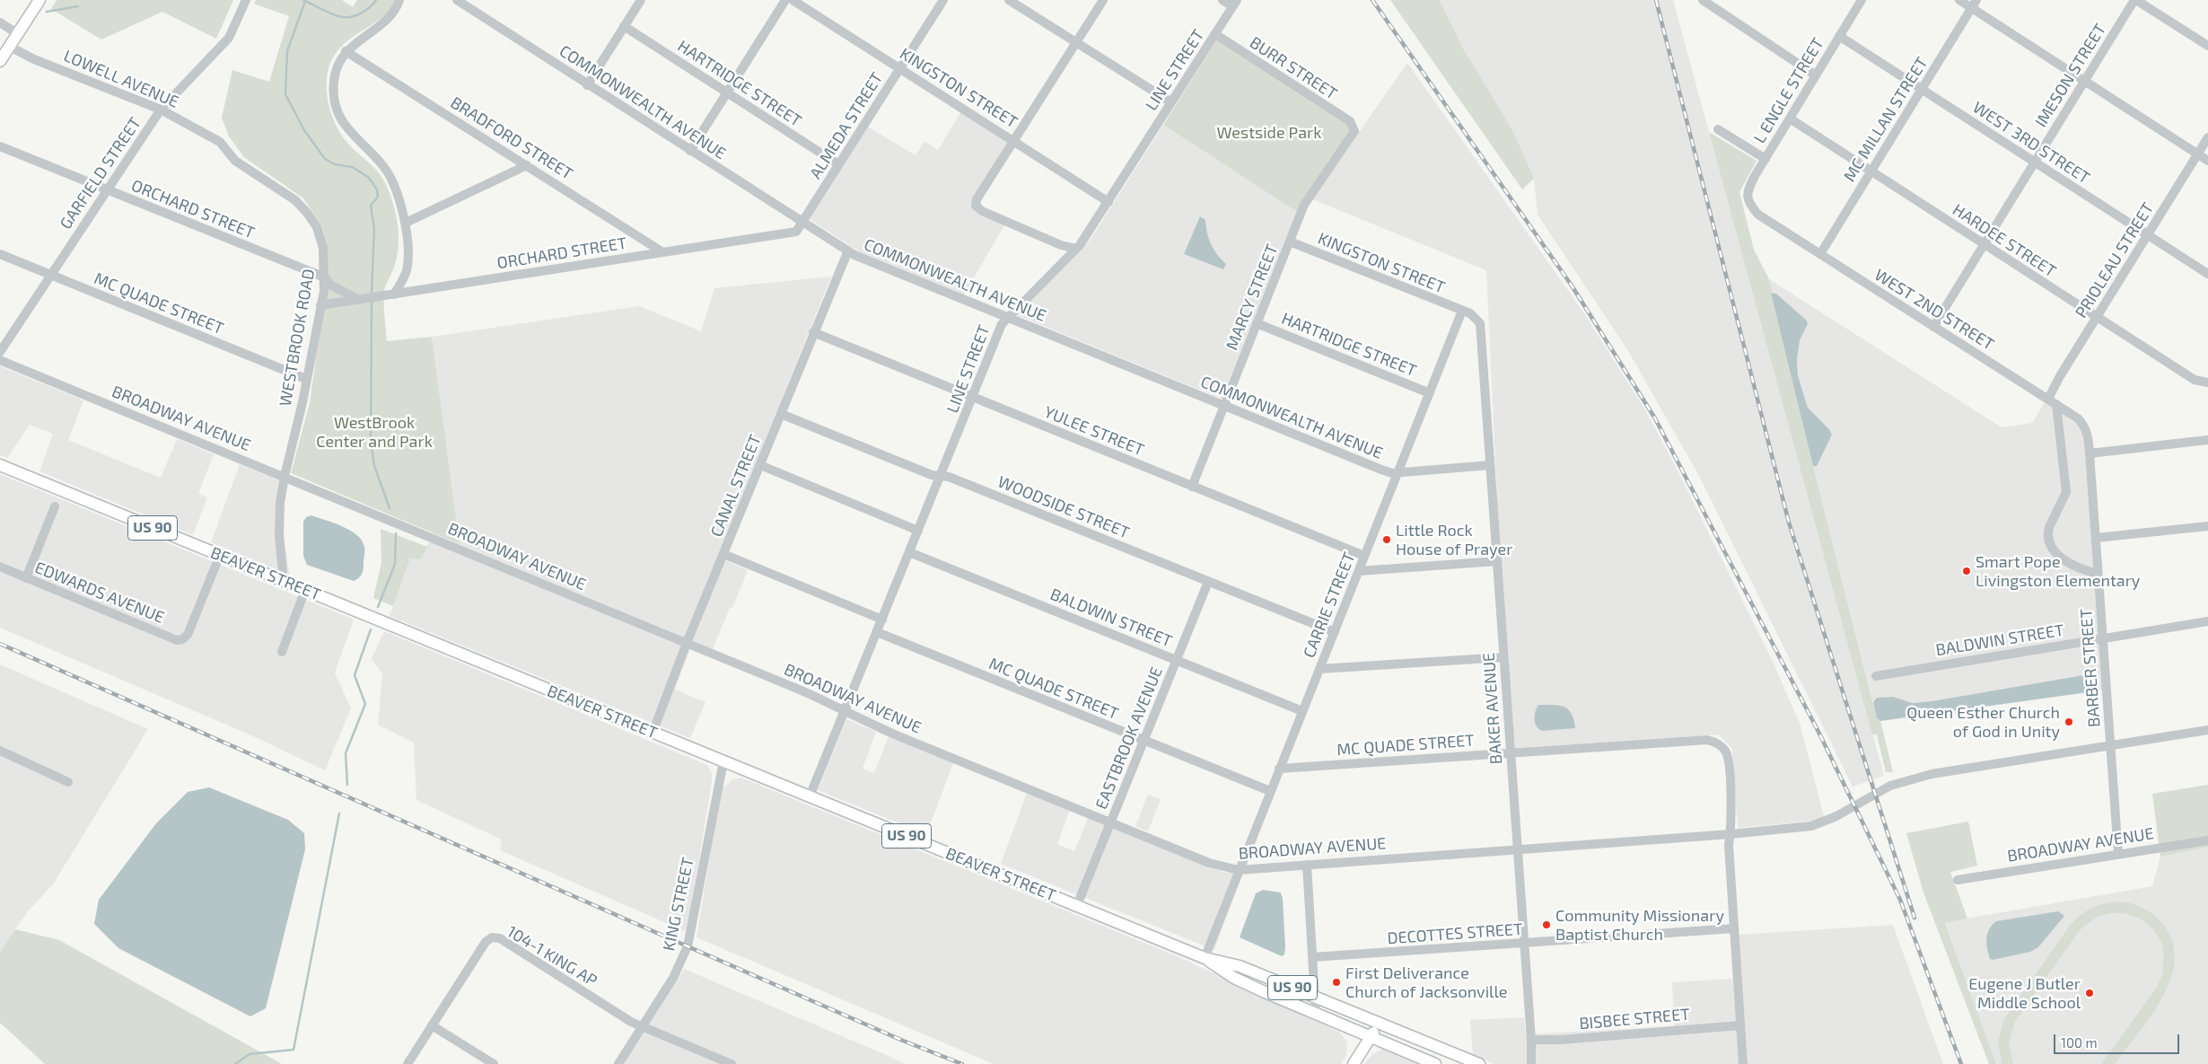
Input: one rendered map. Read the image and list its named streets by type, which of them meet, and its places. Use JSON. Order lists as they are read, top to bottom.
{
  "streets": {
    "main road": ["US 90", "BEAVER STREET"],
    "street": [
      "BURR STREET",
      "LINE STREET",
      "IMESON STREET",
      "LOWELL AVENUE",
      "HARTRIDGE STREET",
      "KINGSTON STREET",
      "L ENGLE STREET",
      "COMMONWEALTH AVENUE",
      "MC MILLAN STREET",
      "ALMEDA STREET",
      "BRADFORD STREET",
      "WEST 3RD STREET",
      "GARFIELD STREET",
      "ORCHARD STREET",
      "HARDEE STREET",
      "PRIOLEAU STREET",
      "MARCY STREET",
      "MC QUADE STREET",
      "WEST 2ND STREET",
      "WESTBROOK ROAD",
      "BROADWAY AVENUE",
      "YULEE STREET",
      "CANAL STREET",
      "WOODSIDE STREET",
      "EDWARDS AVENUE",
      "CARRIE STREET",
      "BALDWIN STREET",
      "BARBER STREET",
      "BAKER AVENUE",
      "EASTBROOK AVENUE",
      "KING STREET",
      "DECOTTES STREET",
      "104-1 KING AP",
      "BISBEE STREET"
    ]
  },
  "crossings": [
    ["BURR STREET", "LINE STREET"],
    ["BURR STREET", "MARCY STREET"],
    ["LINE STREET", "KINGSTON STREET"],
    ["LINE STREET", "COMMONWEALTH AVENUE"],
    ["LINE STREET", "MC QUADE STREET"],
    ["LINE STREET", "BROADWAY AVENUE"],
    ["LINE STREET", "YULEE STREET"],
    ["LINE STREET", "WOODSIDE STREET"],
    ["LINE STREET", "BEAVER STREET"],
    ["LINE STREET", "BALDWIN STREET"],
    ["IMESON STREET", "WEST 3RD STREET"],
    ["IMESON STREET", "HARDEE STREET"],
    ["IMESON STREET", "WEST 2ND STREET"],
    ["LOWELL AVENUE", "GARFIELD STREET"],
    ["LOWELL AVENUE", "WESTBROOK ROAD"],
    ["HARTRIDGE STREET", "ALMEDA STREET"],
    ["HARTRIDGE STREET", "MARCY STREET"],
    ["HARTRIDGE STREET", "CARRIE STREET"],
    ["KINGSTON STREET", "ALMEDA STREET"],
    ["KINGSTON STREET", "MARCY STREET"],
    ["KINGSTON STREET", "CARRIE STREET"],
    ["KINGSTON STREET", "BAKER AVENUE"],
    ["L ENGLE STREET", "WEST 3RD STREET"],
    ["L ENGLE STREET", "HARDEE STREET"],
    ["L ENGLE STREET", "WEST 2ND STREET"],
    ["COMMONWEALTH AVENUE", "ALMEDA STREET"],
    ["COMMONWEALTH AVENUE", "ORCHARD STREET"],
    ["COMMONWEALTH AVENUE", "MARCY STREET"],
    ["COMMONWEALTH AVENUE", "CANAL STREET"],
    ["COMMONWEALTH AVENUE", "CARRIE STREET"],
    ["COMMONWEALTH AVENUE", "BAKER AVENUE"],
    ["MC MILLAN STREET", "WEST 3RD STREET"],
    ["MC MILLAN STREET", "HARDEE STREET"],
    ["MC MILLAN STREET", "WEST 2ND STREET"],
    ["ALMEDA STREET", "ORCHARD STREET"],
    ["BRADFORD STREET", "ORCHARD STREET"],
    ["WEST 3RD STREET", "PRIOLEAU STREET"],
    ["GARFIELD STREET", "ORCHARD STREET"],
    ["GARFIELD STREET", "MC QUADE STREET"],
    ["ORCHARD STREET", "WESTBROOK ROAD"],
    ["HARDEE STREET", "PRIOLEAU STREET"],
    ["PRIOLEAU STREET", "WEST 2ND STREET"],
    ["MARCY STREET", "YULEE STREET"],
    ["MC QUADE STREET", "WESTBROOK ROAD"],
    ["MC QUADE STREET", "BROADWAY AVENUE"],
    ["MC QUADE STREET", "CARRIE STREET"],
    ["MC QUADE STREET", "BAKER AVENUE"],
    ["MC QUADE STREET", "EASTBROOK AVENUE"],
    ["WEST 2ND STREET", "BARBER STREET"],
    ["WESTBROOK ROAD", "BROADWAY AVENUE"],
    ["WESTBROOK ROAD", "BEAVER STREET"],
    ["BROADWAY AVENUE", "CANAL STREET"],
    ["BROADWAY AVENUE", "CARRIE STREET"],
    ["BROADWAY AVENUE", "BARBER STREET"],
    ["BROADWAY AVENUE", "BAKER AVENUE"],
    ["BROADWAY AVENUE", "EASTBROOK AVENUE"],
    ["YULEE STREET", "CANAL STREET"],
    ["YULEE STREET", "CARRIE STREET"],
    ["CANAL STREET", "WOODSIDE STREET"],
    ["CANAL STREET", "BEAVER STREET"],
    ["WOODSIDE STREET", "CARRIE STREET"],
    ["WOODSIDE STREET", "EASTBROOK AVENUE"],
    ["BEAVER STREET", "EDWARDS AVENUE"],
    ["BEAVER STREET", "CARRIE STREET"],
    ["BEAVER STREET", "EASTBROOK AVENUE"],
    ["BEAVER STREET", "KING STREET"],
    ["CARRIE STREET", "BALDWIN STREET"],
    ["CARRIE STREET", "BAKER AVENUE"],
    ["BALDWIN STREET", "BARBER STREET"],
    ["BALDWIN STREET", "EASTBROOK AVENUE"],
    ["BAKER AVENUE", "DECOTTES STREET"],
    ["BAKER AVENUE", "BISBEE STREET"],
    ["KING STREET", "104-1 KING AP"]
  ],
  "parks": ["Westside Park", "WestBrook Center and Park"],
  "places": [
    "Little Rock House of Prayer",
    "Smart Pope Livingston Elementary",
    "Queen Esther Church of God in Unity",
    "Community Missionary Baptist Church",
    "First Deliverance Church of Jacksonville",
    "Eugene J Butler Middle School"
  ],
  "scale_bar": "100 m"
}
